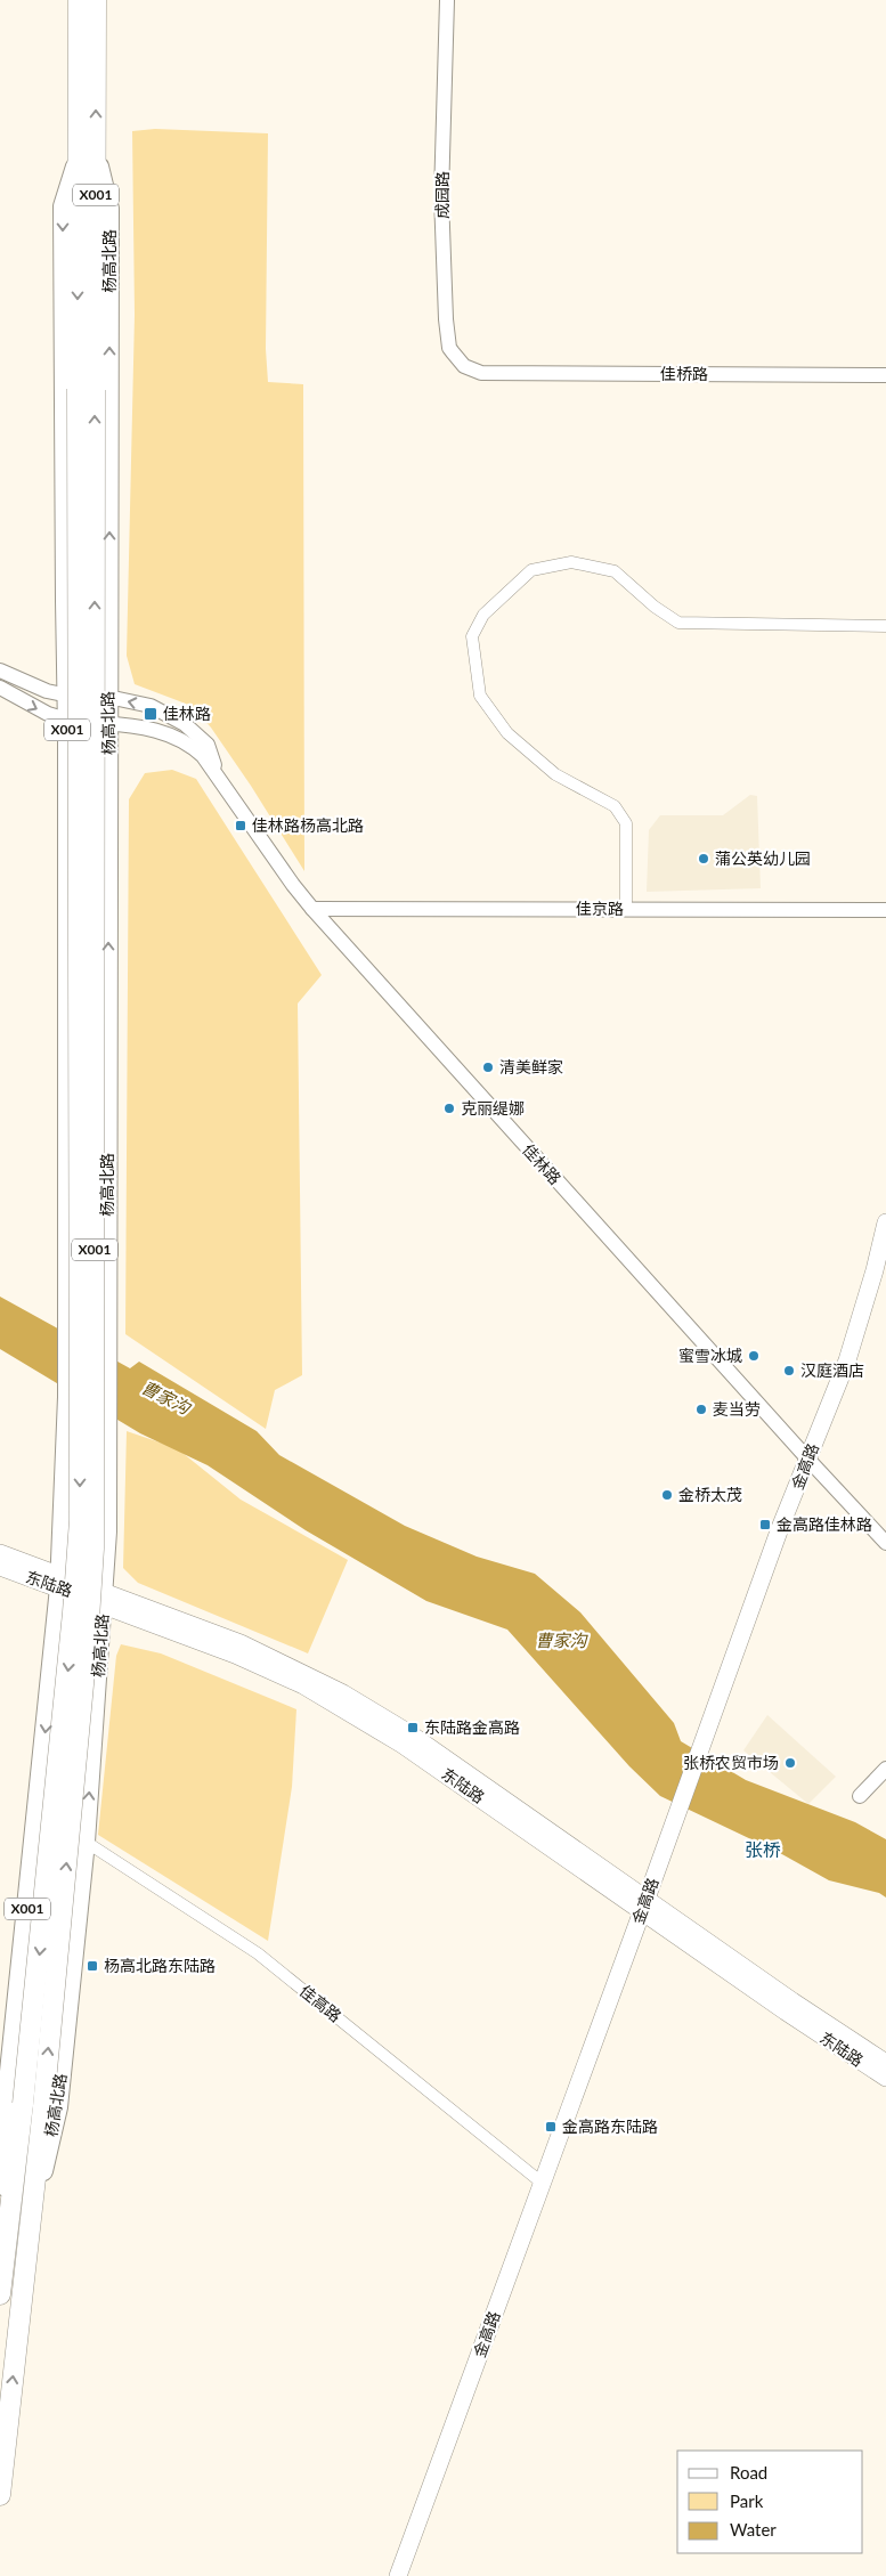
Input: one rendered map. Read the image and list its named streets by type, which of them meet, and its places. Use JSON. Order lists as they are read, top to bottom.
{
  "streets": {
    "highway": ["X001", "杨高北路"],
    "main road": ["金高路", "东陆路"],
    "street": [
      "成园路",
      "佳桥路",
      "佳京路",
      "佳林路",
      "佳高路"
    ]
  },
  "crossings": [
    ["成园路", "佳桥路"],
    ["杨高北路", "佳林路"],
    ["杨高北路", "东陆路"],
    ["杨高北路", "佳高路"],
    ["佳京路", "佳林路"],
    ["佳林路", "金高路"],
    ["金高路", "东陆路"],
    ["金高路", "佳高路"]
  ],
  "districts": ["张桥"],
  "water": ["曹家沟"],
  "places": {
    "transit": [
      "佳林路",
      "佳林路杨高北路",
      "金高路佳林路",
      "东陆路金高路",
      "杨高北路东陆路",
      "金高路东陆路"
    ],
    "other": [
      "蒲公英幼儿园",
      "清美鲜家",
      "克丽缇娜",
      "蜜雪冰城",
      "汉庭酒店",
      "麦当劳",
      "金桥太茂",
      "张桥农贸市场"
    ]
  },
  "legend": ["Road", "Park", "Water"]
}
